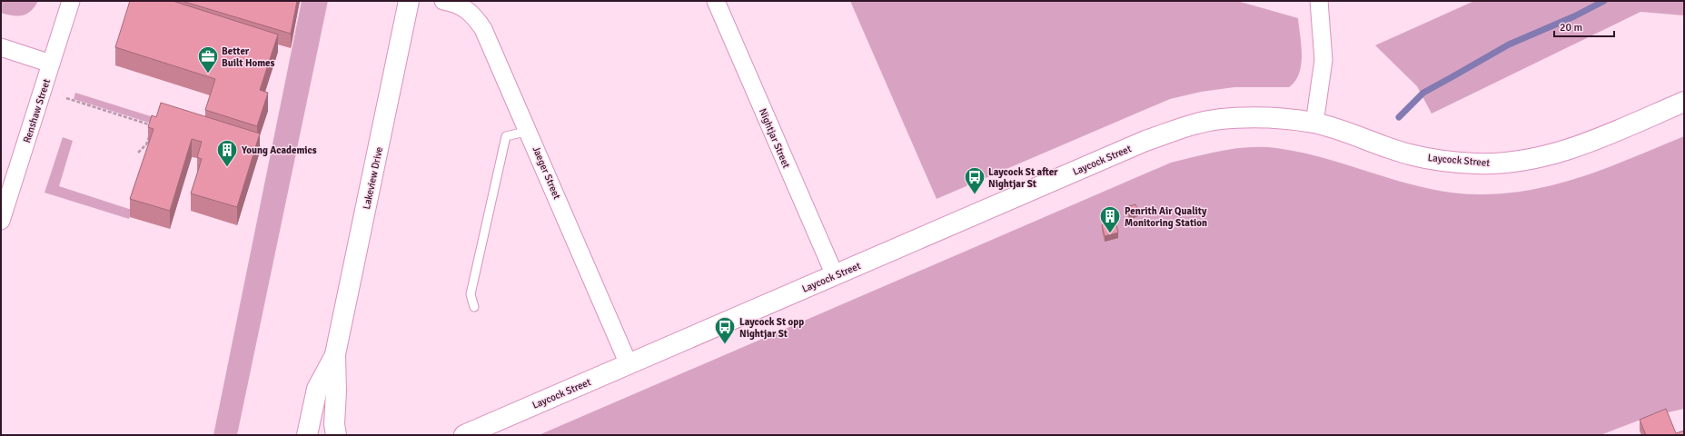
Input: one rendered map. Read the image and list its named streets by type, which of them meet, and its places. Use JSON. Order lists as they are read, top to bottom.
{
  "streets": {
    "street": [
      "Renshaw Street",
      "Nightjar Street",
      "Laycock Street",
      "Jaeger Street",
      "Lakeview Drive"
    ]
  },
  "crossings": [
    ["Nightjar Street", "Laycock Street"],
    ["Laycock Street", "Jaeger Street"]
  ],
  "places": {
    "office": ["Better Built Homes"],
    "building": ["Young Academics", "Penrith Air Quality Monitoring Station"],
    "bus stop": ["Laycock St after Nightjar St", "Laycock St opp Nightjar St"]
  },
  "scale_bar": "20 m"
}
